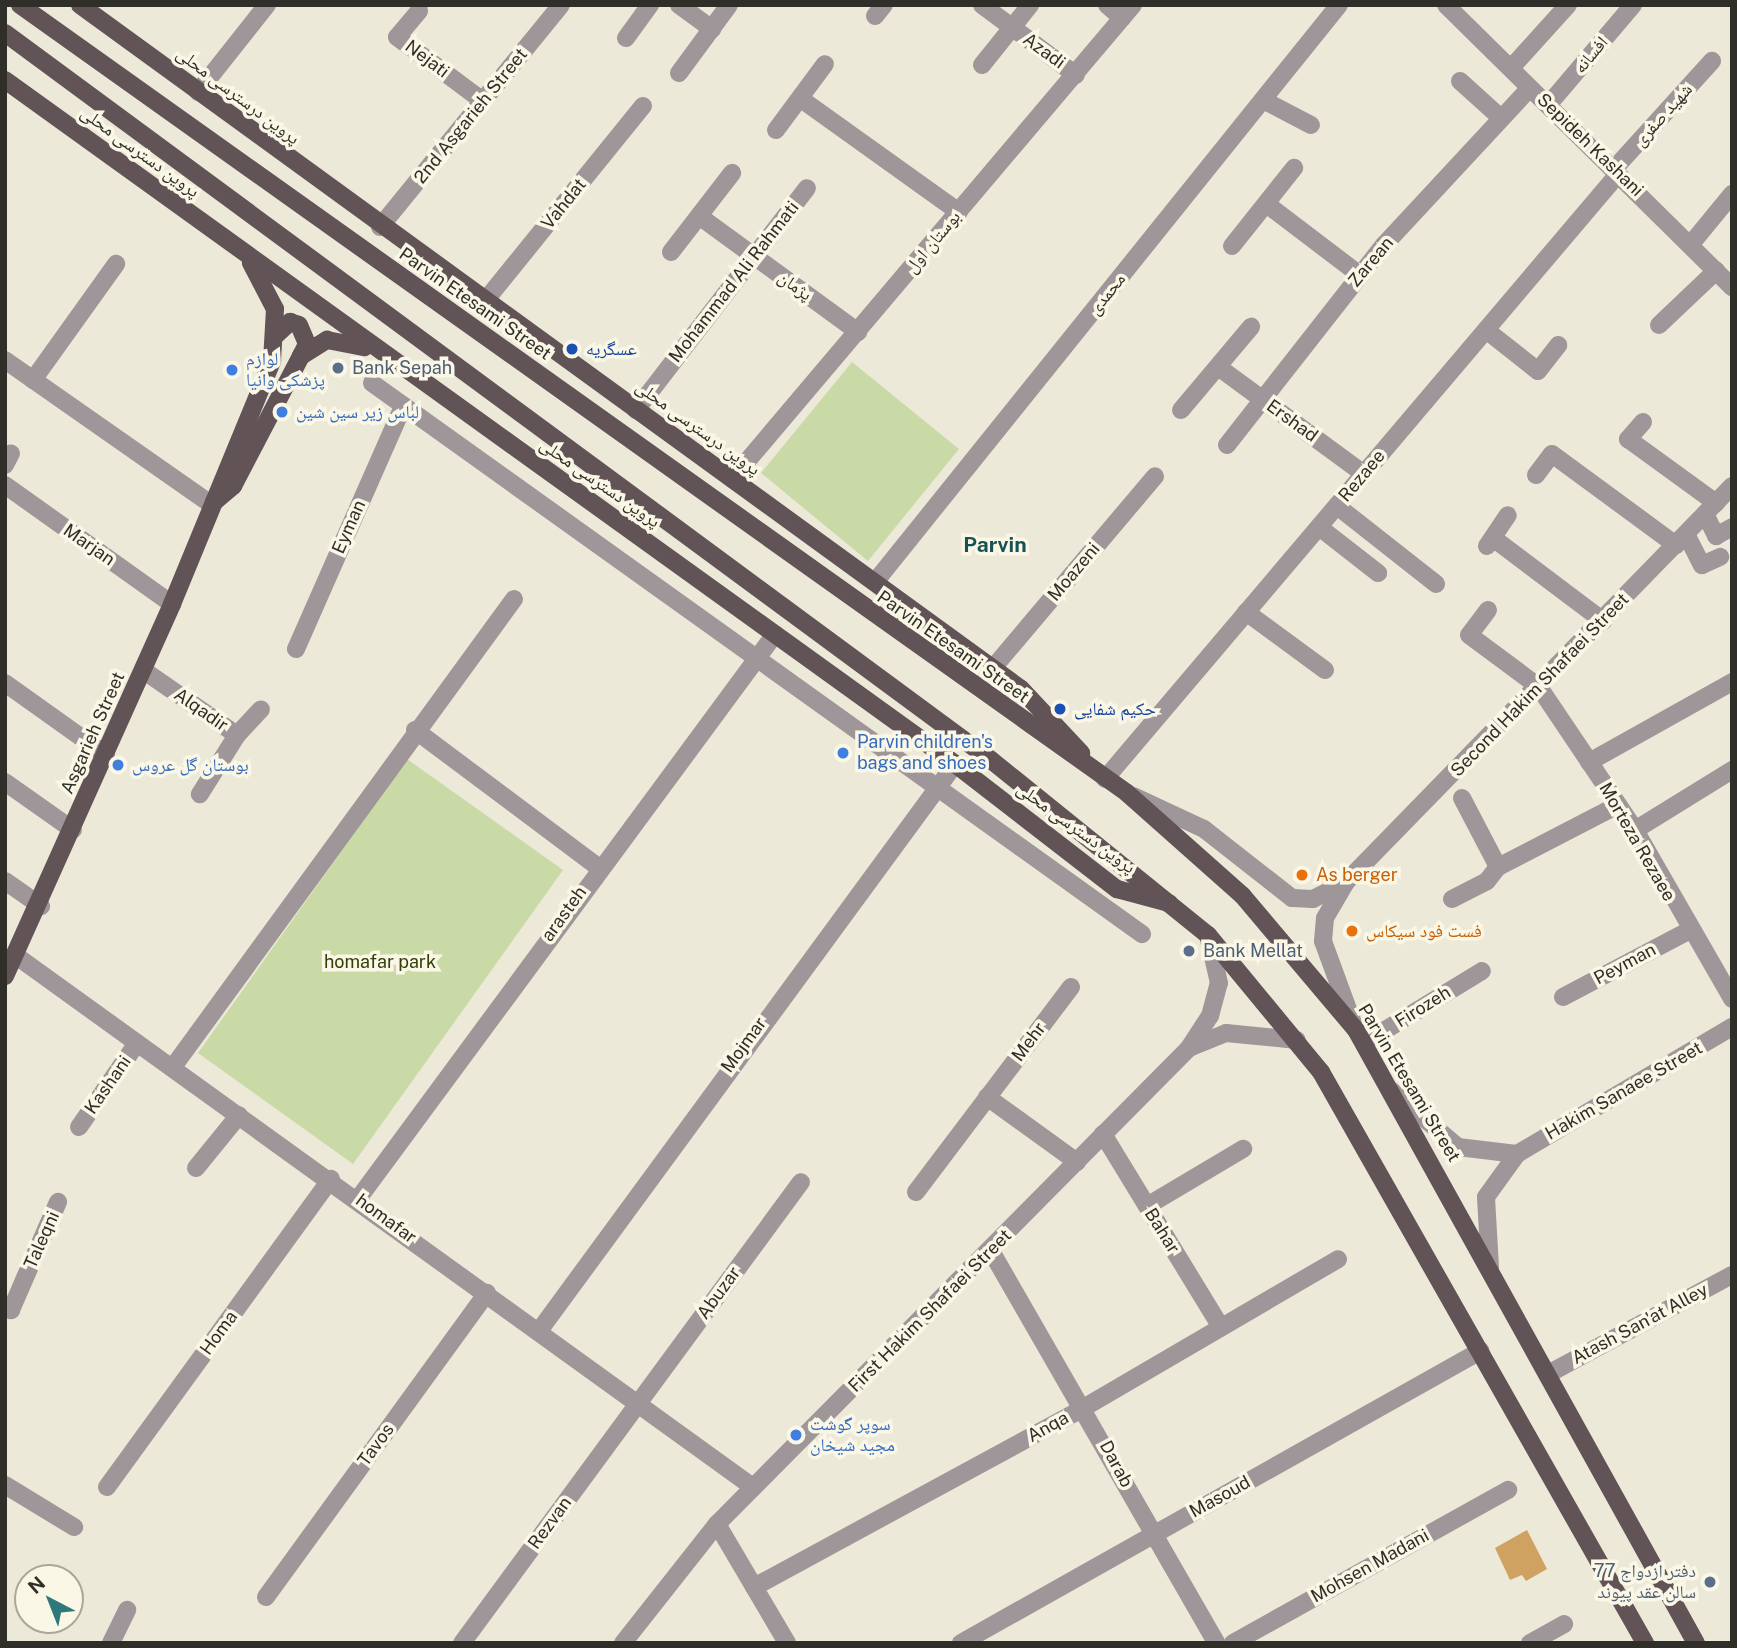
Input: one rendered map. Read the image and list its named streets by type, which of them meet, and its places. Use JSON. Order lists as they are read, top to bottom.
{
  "streets": {
    "main road": [
      "پروین درسترسی محلی",
      "پروین دسترسی محلی",
      "Parvin Etesami Street",
      "Asgarieh Street"
    ],
    "street": [
      "Azadi",
      "افسانه",
      "Nejati",
      "شهید صفری",
      "2nd Asgarieh Street",
      "Sepideh Kashani",
      "Vahdat",
      "بوستان اول",
      "Zarean",
      "Mohammad Ali Rahmati",
      "پژمان",
      "محمدی",
      "Ershad",
      "Rezaee",
      "Eyman",
      "Marjan",
      "Moazeni",
      "Second Hakim Shafaei Street",
      "Alqadir",
      "Morteza Rezaee",
      "arasteh",
      "Peyman",
      "Firozeh",
      "Mehr",
      "Mojmar",
      "Kashani",
      "Hakim Sanaee Street",
      "homafar",
      "Bahar",
      "Taleqni",
      "Abuzar",
      "First Hakim Shafaei Street",
      "Atash San'at Alley",
      "Homa",
      "Anqa",
      "Tavos",
      "Darab",
      "Masoud",
      "Rezvan",
      "Mohsen Madani"
    ]
  },
  "crossings": [
    ["Azadi", "بوستان اول"],
    ["افسانه", "Sepideh Kashani"],
    ["Nejati", "2nd Asgarieh Street"],
    ["پروین درسترسی محلی", "2nd Asgarieh Street"],
    ["پروین درسترسی محلی", "Vahdat"],
    ["پروین درسترسی محلی", "بوستان اول"],
    ["پروین درسترسی محلی", "Mohammad Ali Rahmati"],
    ["پروین درسترسی محلی", "محمدی"],
    ["پروین درسترسی محلی", "Parvin Etesami Street"],
    ["پروین درسترسی محلی", "Rezaee"],
    ["پروین درسترسی محلی", "Moazeni"],
    ["شهید صفری", "Sepideh Kashani"],
    ["شهید صفری", "Rezaee"],
    ["Sepideh Kashani", "Zarean"],
    ["Sepideh Kashani", "Rezaee"],
    ["پروین دسترسی محلی", "Asgarieh Street"],
    ["پروین دسترسی محلی", "arasteh"],
    ["پروین دسترسی محلی", "Mojmar"],
    ["بوستان اول", "پژمان"],
    ["Zarean", "Ershad"],
    ["Mohammad Ali Rahmati", "پژمان"],
    ["Parvin Etesami Street", "Rezaee"],
    ["Parvin Etesami Street", "Firozeh"],
    ["Parvin Etesami Street", "Atash San'at Alley"],
    ["Ershad", "Rezaee"],
    ["Marjan", "Asgarieh Street"],
    ["Second Hakim Shafaei Street", "Morteza Rezaee"],
    ["Alqadir", "Asgarieh Street"],
    ["Asgarieh Street", "homafar"],
    ["Morteza Rezaee", "Peyman"],
    ["arasteh", "homafar"],
    ["Mojmar", "homafar"],
    ["Kashani", "homafar"],
    ["homafar", "Abuzar"],
    ["homafar", "First Hakim Shafaei Street"],
    ["homafar", "Homa"],
    ["homafar", "Tavos"],
    ["homafar", "Rezvan"],
    ["Bahar", "First Hakim Shafaei Street"],
    ["Bahar", "Anqa"],
    ["Abuzar", "Rezvan"],
    ["First Hakim Shafaei Street", "Darab"],
    ["Anqa", "Darab"],
    ["Darab", "Masoud"]
  ],
  "districts": ["Parvin"],
  "parks": ["homafar park"],
  "places": [
    "عسگریه",
    "Bank Sepah",
    "لوازم پزشکی وانیا",
    "لباس زیر سین شین",
    "حکیم شفایی",
    "Parvin children's bags and shoes",
    "بوستان گل عروس",
    "As berger",
    "فست فود سیکاس",
    "Bank Mellat",
    "سوپر گوشت مجید شیخان",
    "دفتر ازدواج 77 سالن عقد پیوند"
  ],
  "north": "top left"
}
